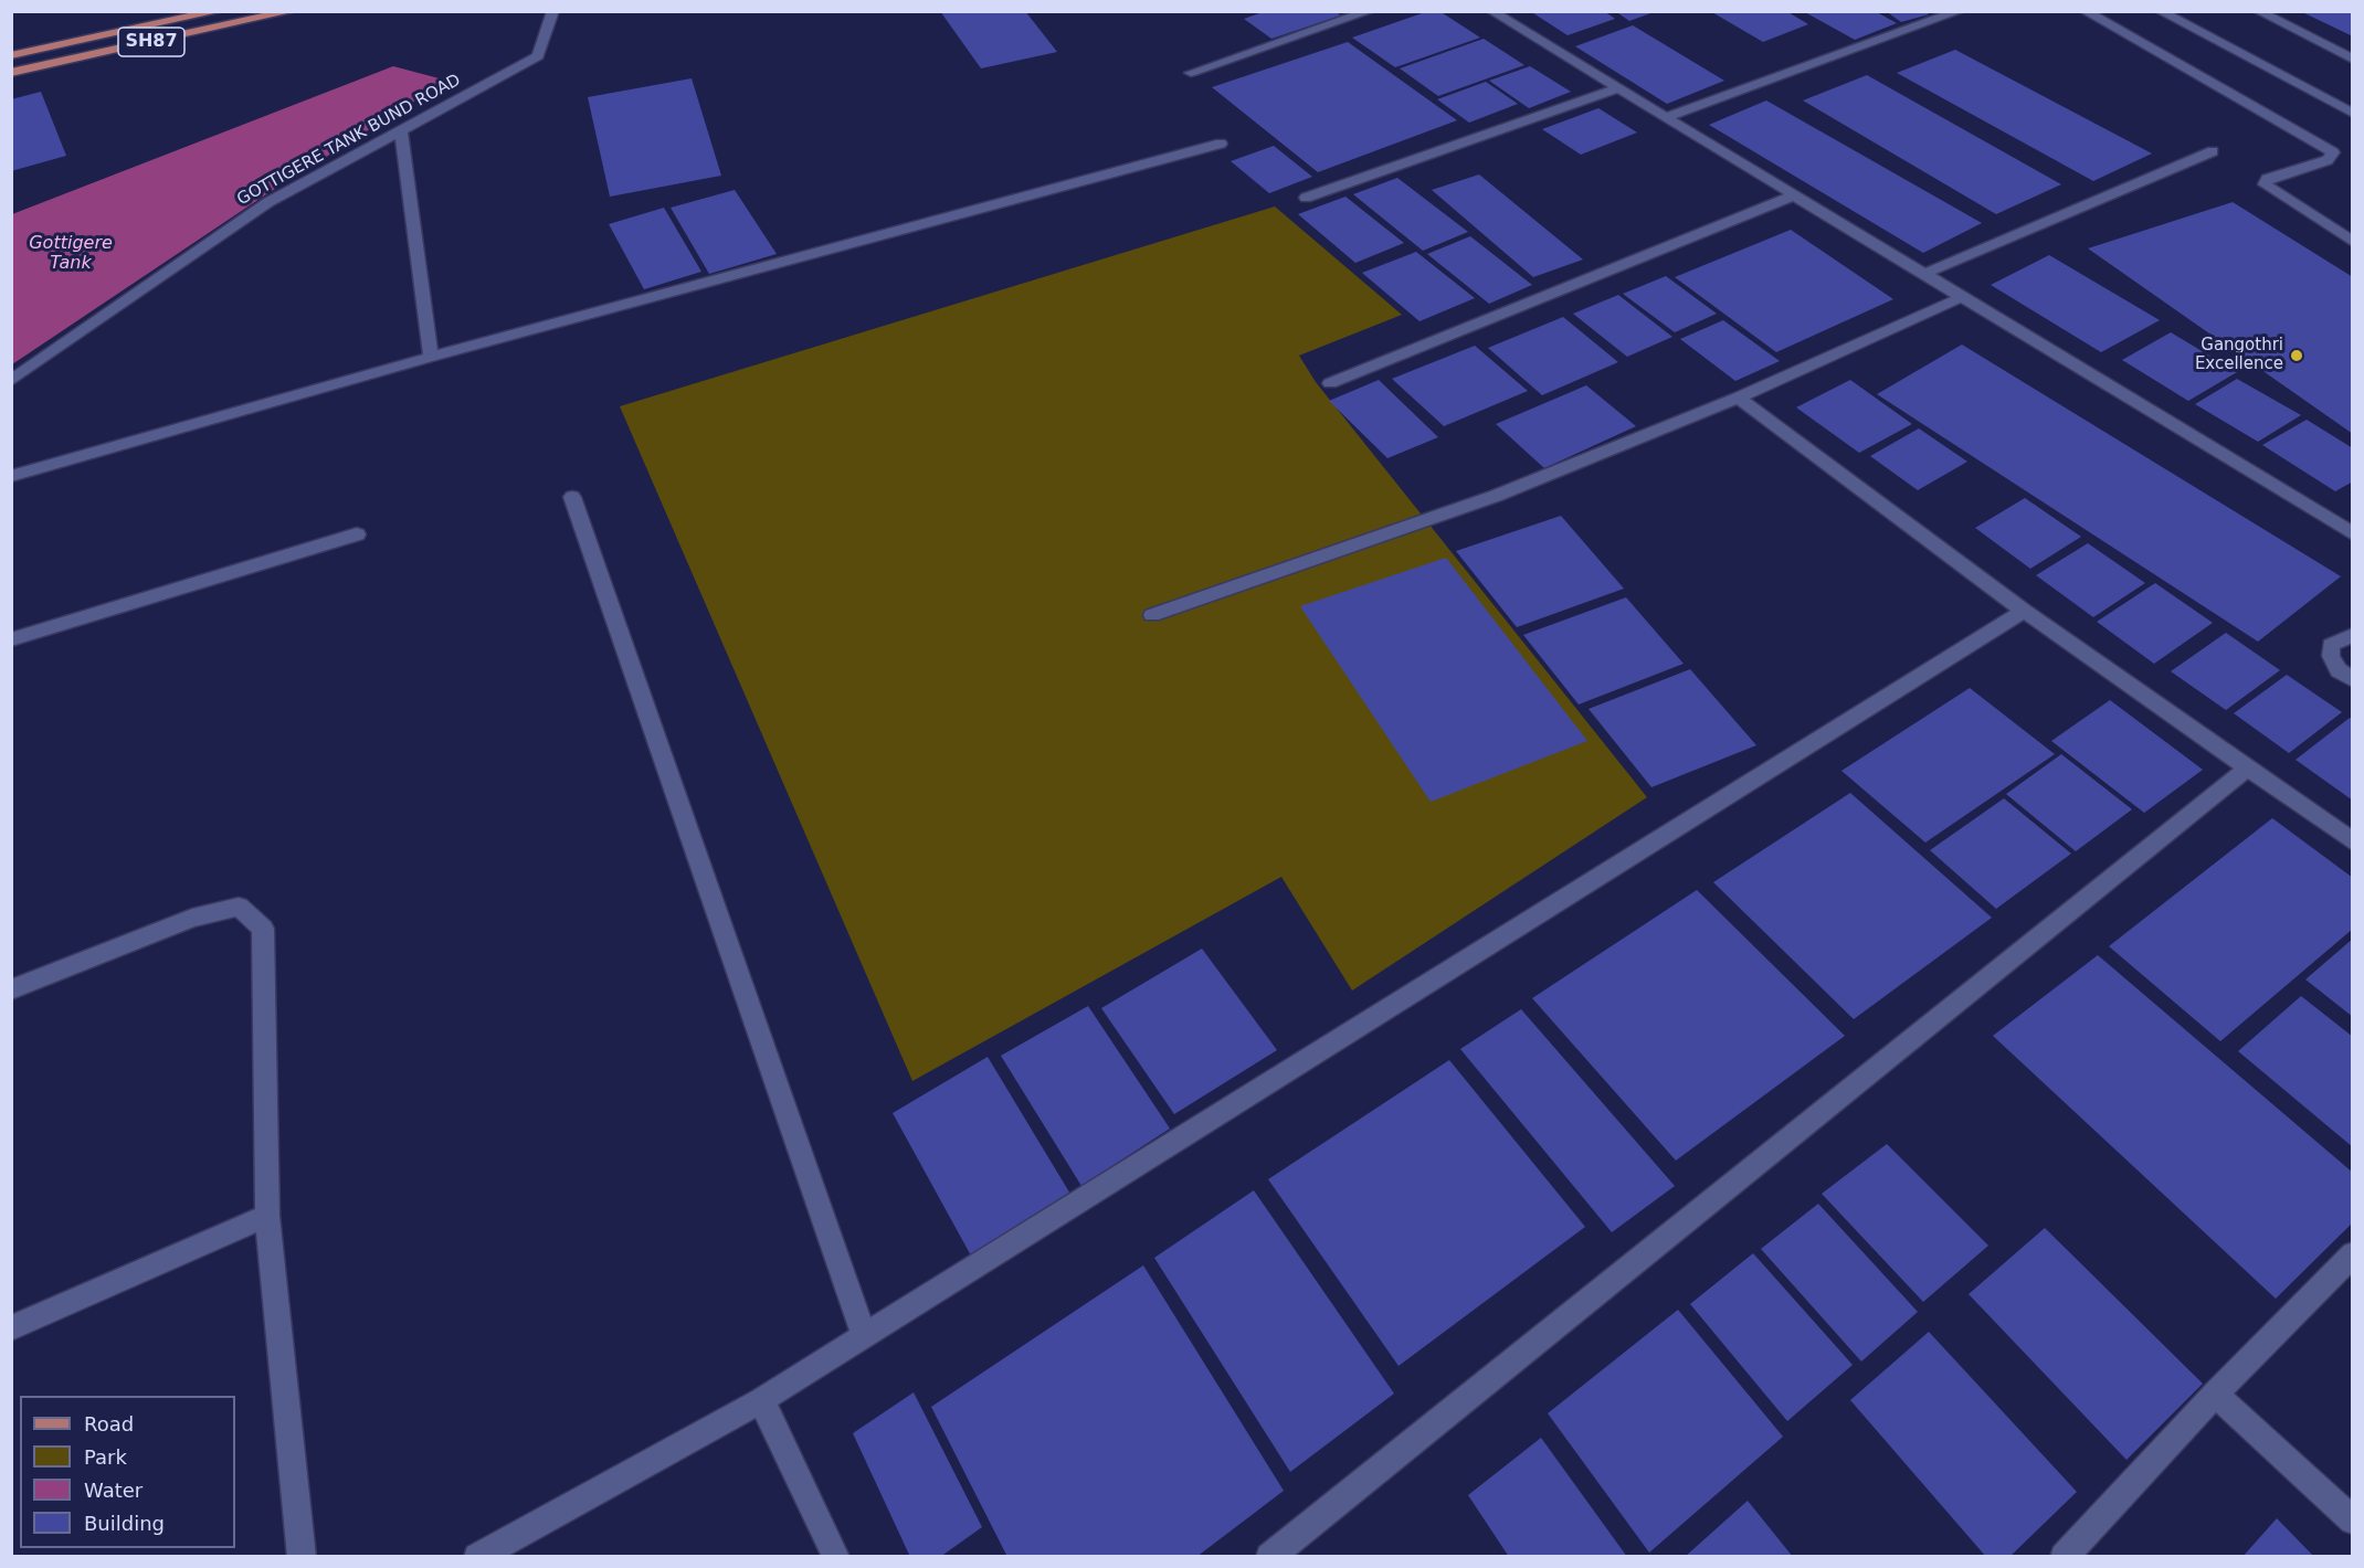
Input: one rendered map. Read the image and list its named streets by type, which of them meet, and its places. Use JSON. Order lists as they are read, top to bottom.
{
  "streets": {
    "main road": ["SH87"],
    "street": ["GOTTIGERE TANK BUND ROAD"]
  },
  "water": ["Gottigere Tank"],
  "places": ["Gangothri Excellence"],
  "legend": [
    "Road",
    "Park",
    "Water",
    "Building"
  ]
}
